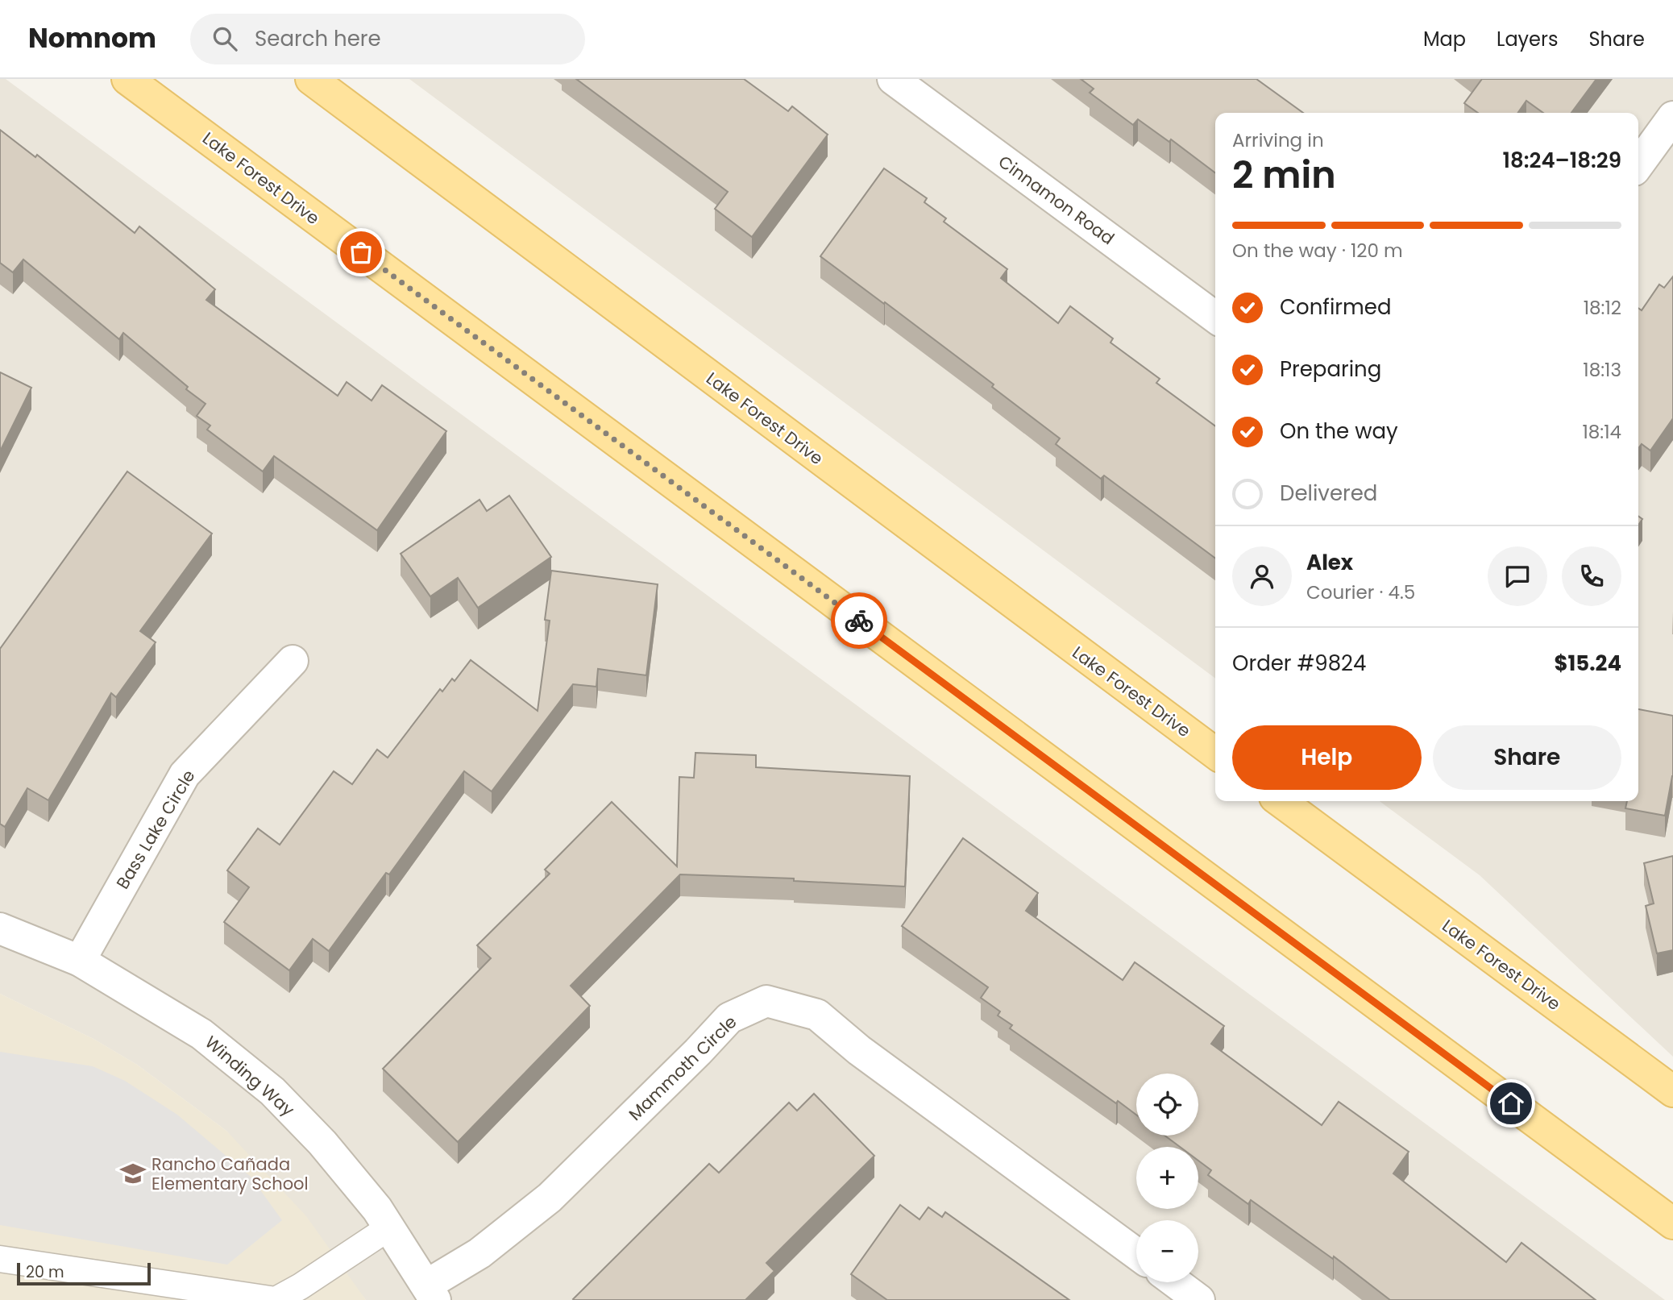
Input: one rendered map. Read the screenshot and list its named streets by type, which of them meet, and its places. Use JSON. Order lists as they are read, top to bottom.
{
  "streets": {
    "main road": ["Lake Forest Drive"],
    "street": [
      "Cinnamon Road",
      "Bass Lake Circle",
      "Mammoth Circle",
      "Winding Way"
    ]
  },
  "crossings": [
    ["Bass Lake Circle", "Winding Way"],
    ["Mammoth Circle", "Winding Way"]
  ],
  "places": {
    "school or university": ["Rancho Cañada Elementary School"]
  },
  "scale_bar": "20 m",
  "page": {
    "header": "Nomnom",
    "search": "Search here",
    "nav": ["Map", "Layers", "Share"],
    "heading": ["2 min", "Arriving in", "18:24–18:29"],
    "panel": [
      "Alex",
      "Courier · 4.5",
      "Order #9824",
      "$15.24"
    ],
    "bar": "On the way · 120 m",
    "list": [
      ["Confirmed", "18:12"],
      ["Preparing", "18:13"],
      ["On the way", "18:14"],
      "Delivered"
    ],
    "buttons": ["Help", "Share"],
    "map_buttons": ["+", "−"],
    "scale": "20 m"
  }
}
